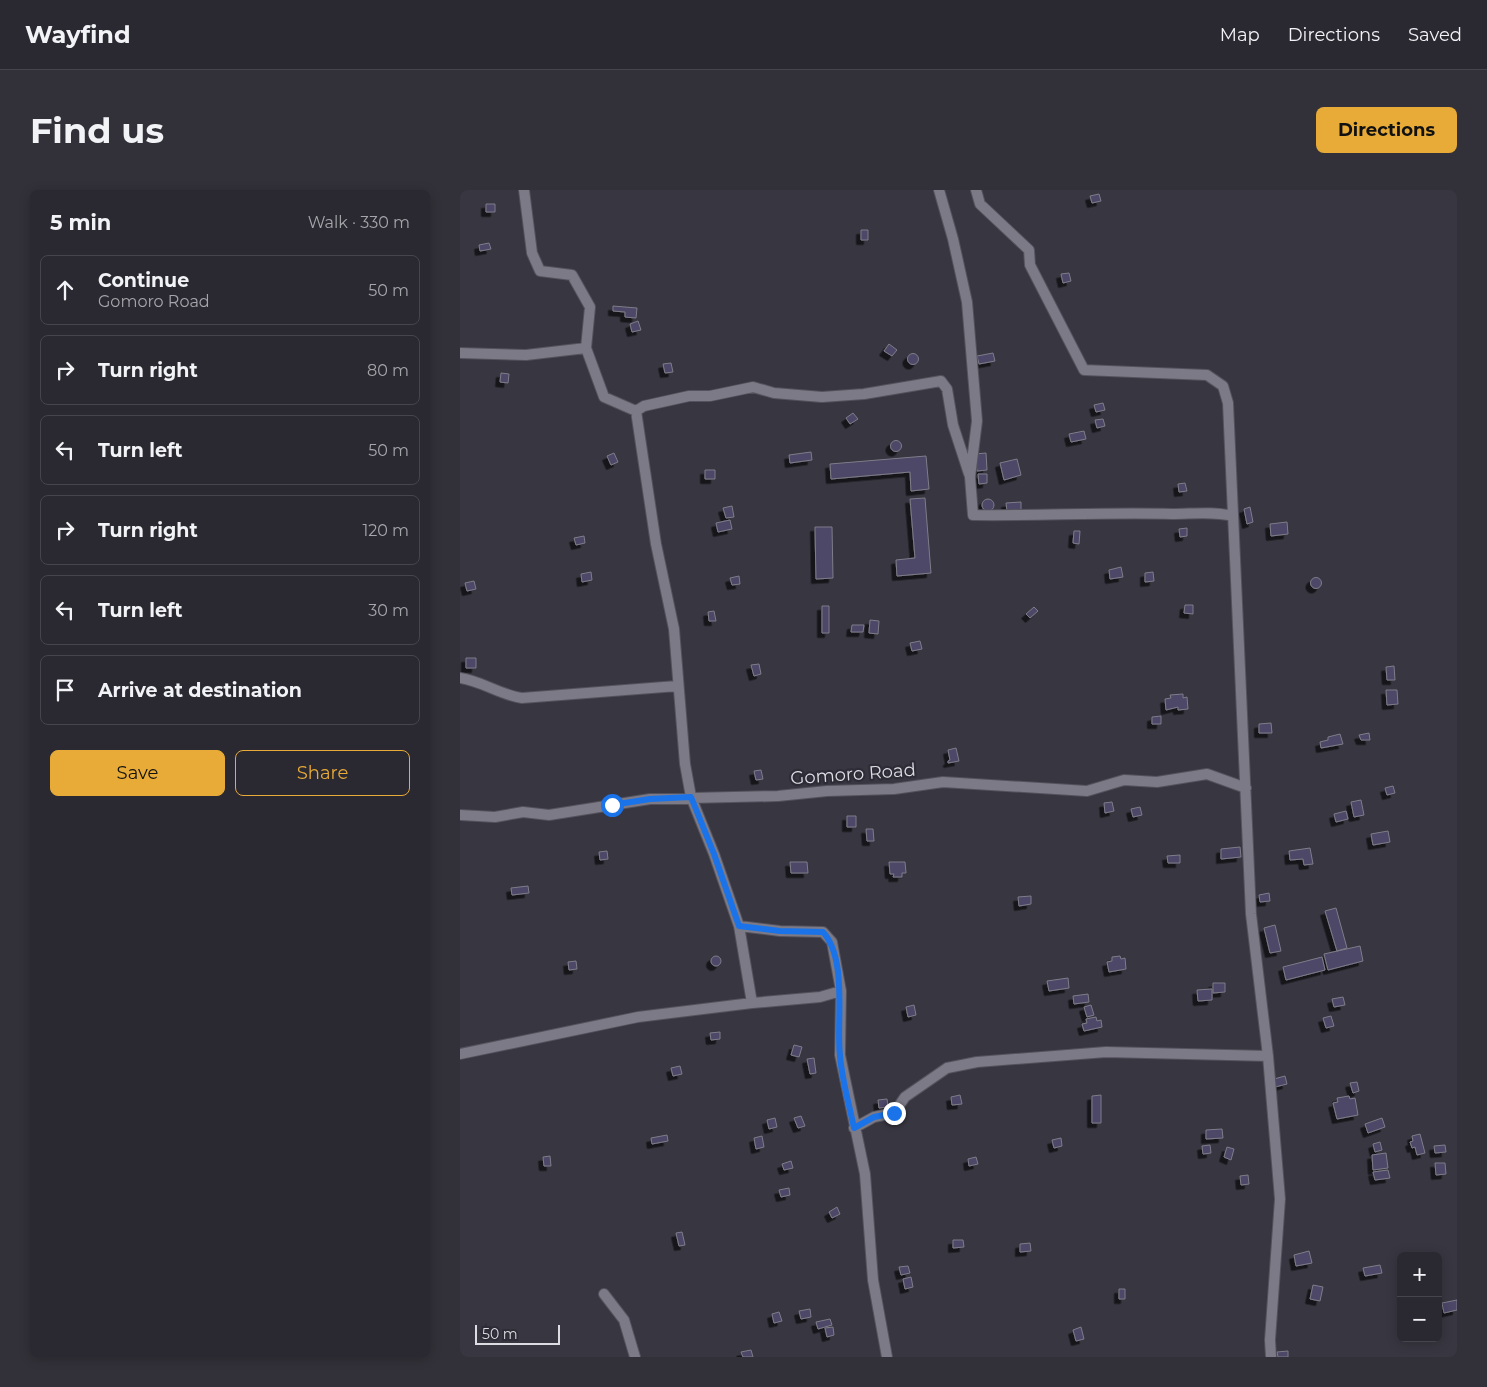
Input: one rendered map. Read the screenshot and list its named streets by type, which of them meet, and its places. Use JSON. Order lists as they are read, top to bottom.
{
  "streets": {
    "street": ["Gomoro Road"]
  },
  "scale_bar": "50 m",
  "page": {
    "header": "Wayfind",
    "nav": ["Map", "Directions", "Saved"],
    "buttons": [
      "Directions",
      ["Save", "Share"]
    ],
    "title": "Find us",
    "heading": ["5 min", "Walk · 330 m"],
    "list": [
      ["Continue", "Gomoro Road", "50 m"],
      ["Turn right", "80 m"],
      ["Turn left", "50 m"],
      ["Turn right", "120 m"],
      ["Turn left", "30 m"],
      "Arrive at destination"
    ],
    "map_buttons": ["+", "−"],
    "scale": "50 m"
  }
}
